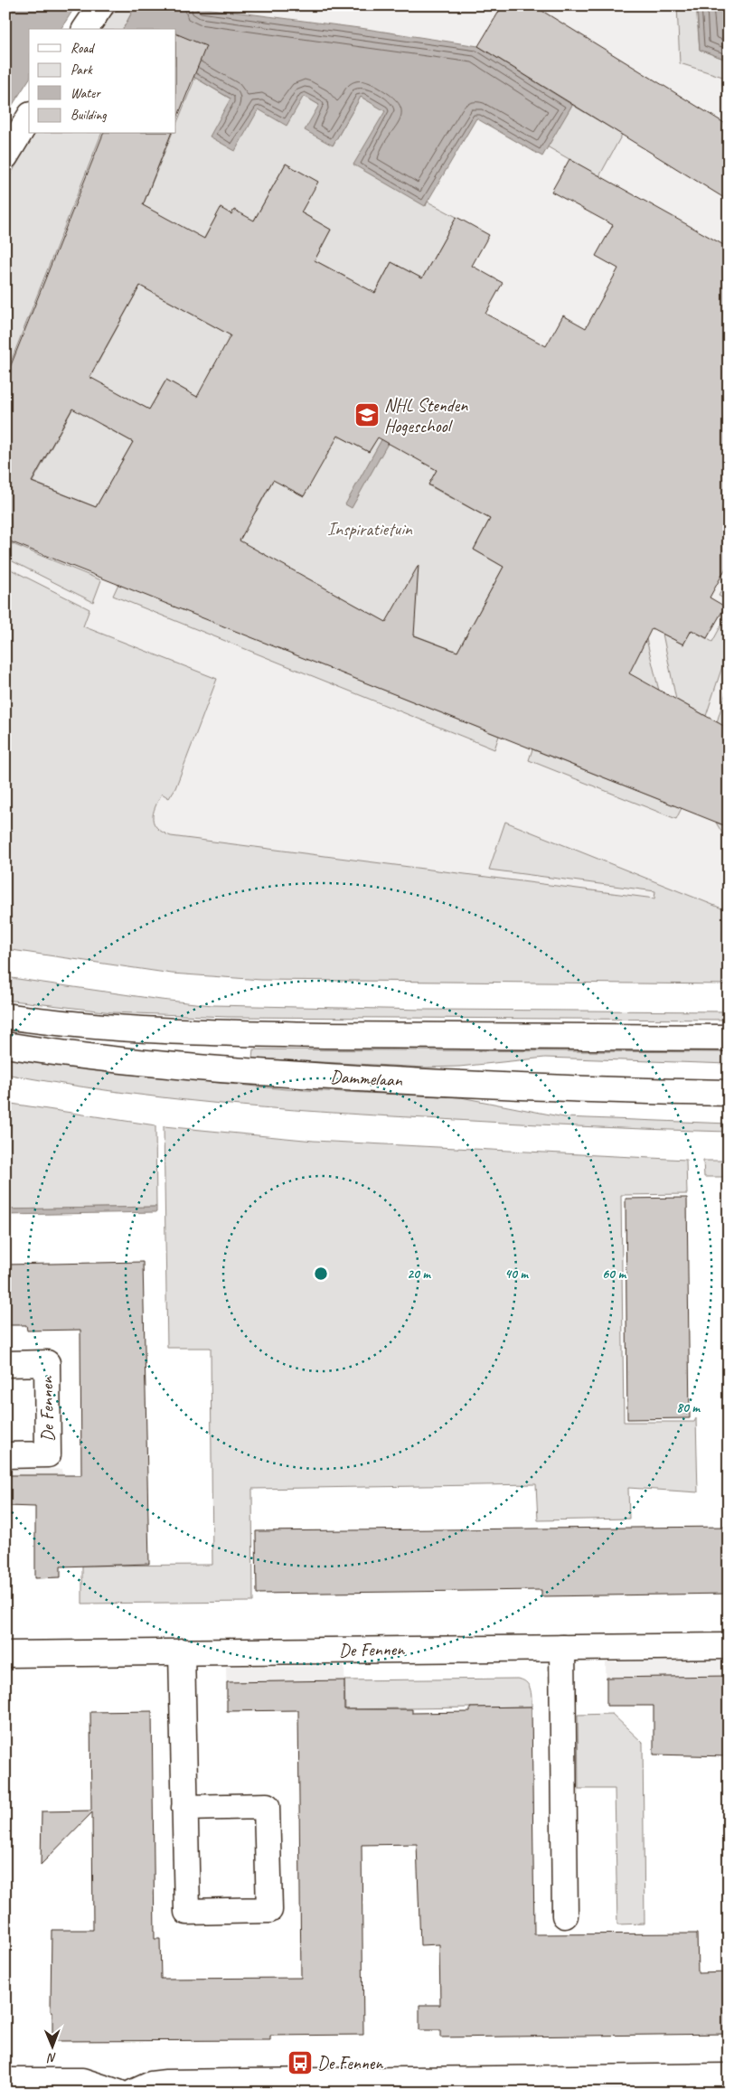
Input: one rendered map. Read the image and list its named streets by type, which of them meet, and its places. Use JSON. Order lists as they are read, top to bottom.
{
  "streets": {
    "street": ["Dammelaan", "De Fennen"]
  },
  "parks": ["Inspiratietuin"],
  "places": {
    "school or university": ["NHL Stenden Hogeschool"],
    "bus stop": ["De Fennen"]
  },
  "legend": [
    "Road",
    "Park",
    "Water",
    "Building"
  ],
  "north": "bottom",
  "rings": [
    "20 m",
    "40 m",
    "60 m",
    "80 m"
  ]
}
